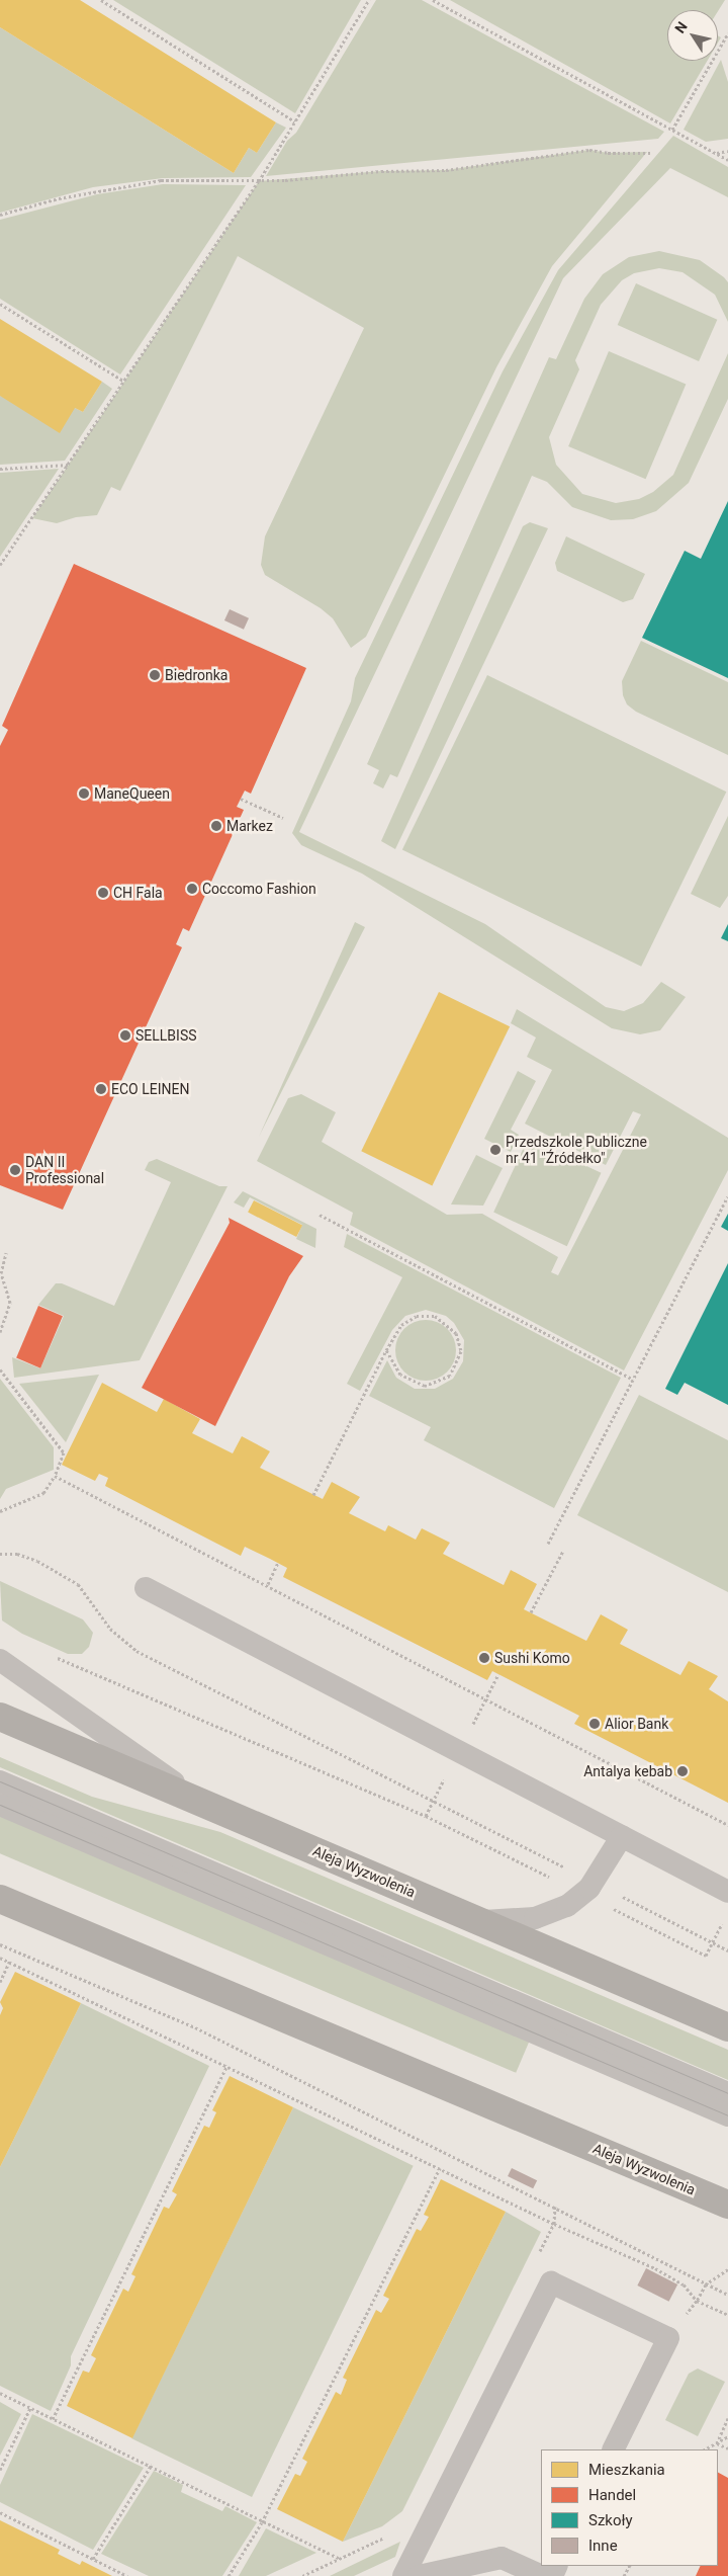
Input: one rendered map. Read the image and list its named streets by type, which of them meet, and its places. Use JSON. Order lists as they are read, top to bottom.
{
  "streets": {
    "street": ["Aleja Wyzwolenia"]
  },
  "places": [
    "Biedronka",
    "ManeQueen",
    "Markez",
    "Coccomo Fashion",
    "CH Fala",
    "SELLBISS",
    "ECO LEINEN",
    "Przedszkole Publiczne nr 41 \"Źródełko\"",
    "DAN II Professional",
    "Sushi Komo",
    "Alior Bank",
    "Antalya kebab"
  ],
  "legend": [
    "Mieszkania",
    "Handel",
    "Szkoły",
    "Inne"
  ],
  "north": "top left"
}
